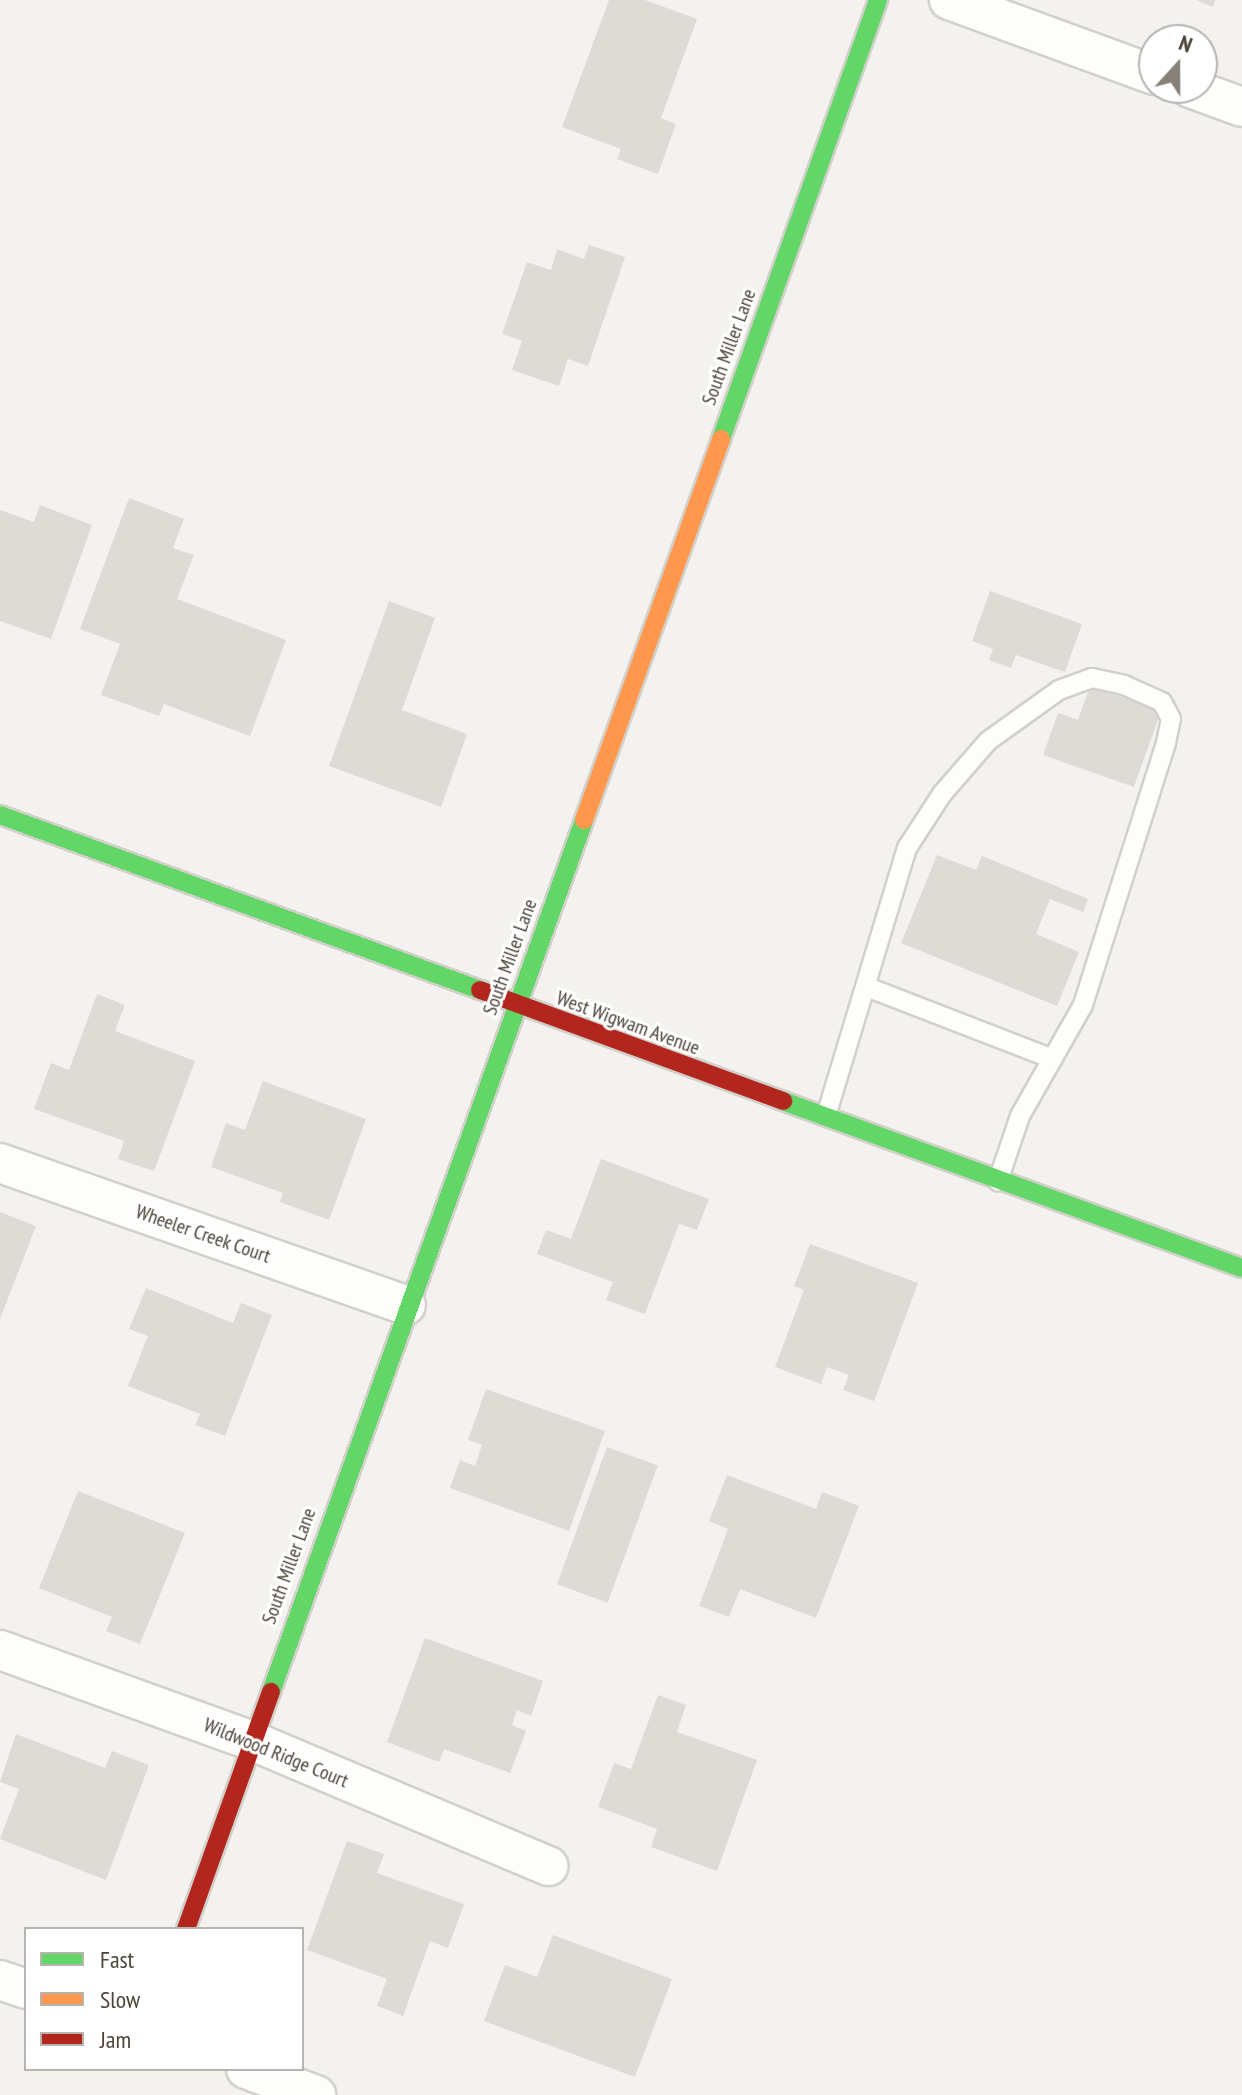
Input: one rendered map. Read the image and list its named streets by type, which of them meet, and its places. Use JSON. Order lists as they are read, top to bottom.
{
  "streets": {
    "street": [
      "South Miller Lane",
      "West Wigwam Avenue",
      "Wheeler Creek Court",
      "Wildwood Ridge Court"
    ]
  },
  "crossings": [
    ["South Miller Lane", "West Wigwam Avenue"],
    ["South Miller Lane", "Wheeler Creek Court"],
    ["South Miller Lane", "Wildwood Ridge Court"]
  ],
  "legend": ["Fast", "Slow", "Jam"],
  "north": "top"
}
